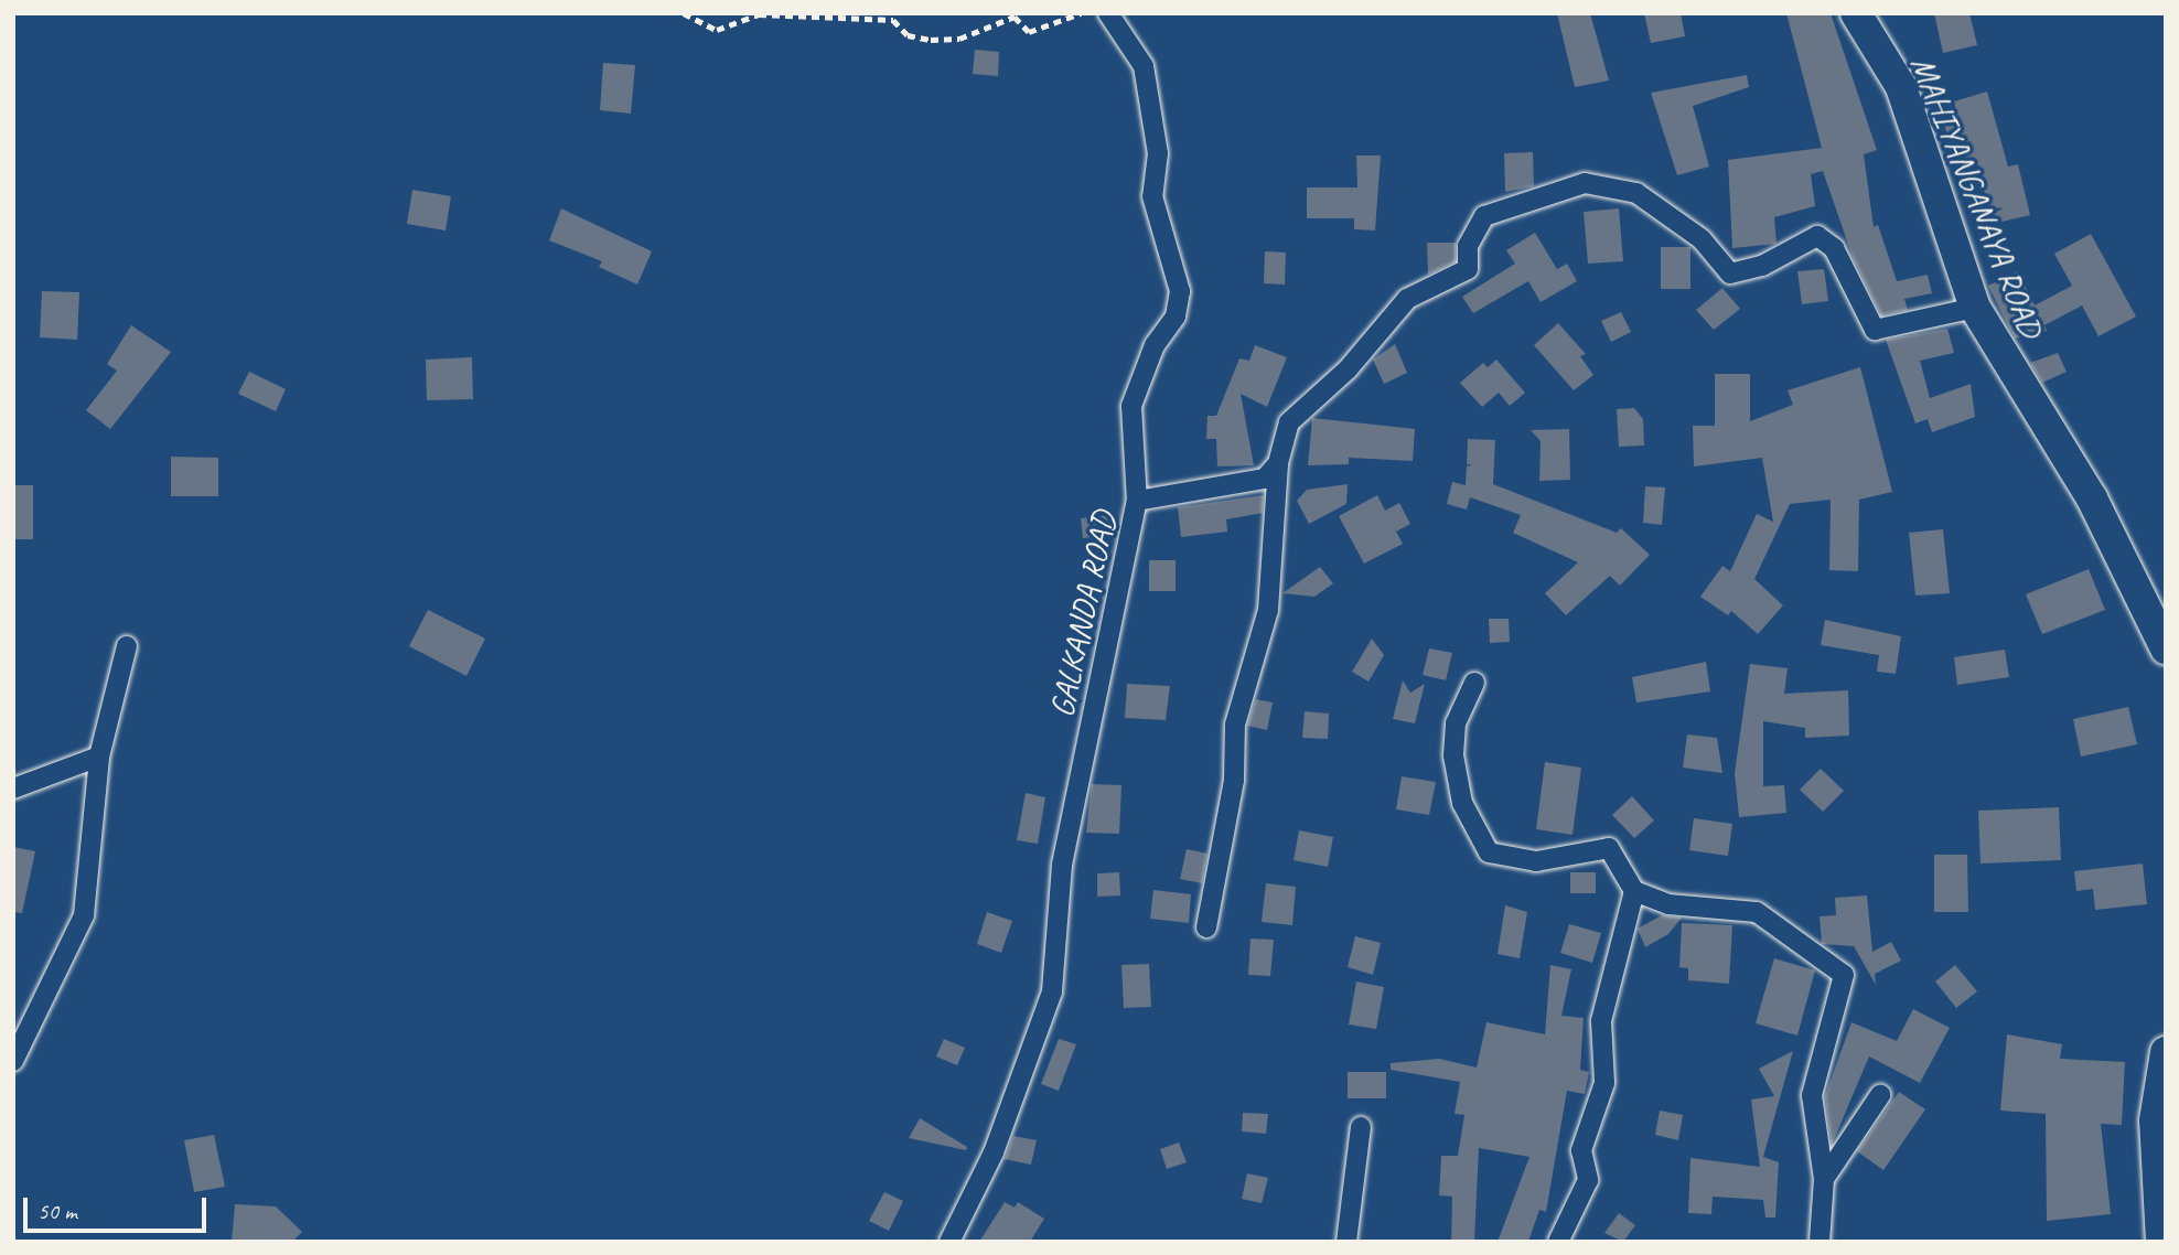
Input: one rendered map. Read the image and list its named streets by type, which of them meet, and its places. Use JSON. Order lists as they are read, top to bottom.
{
  "streets": {
    "main road": ["MAHIYANGANAYA ROAD"],
    "street": ["GALKANDA ROAD"]
  },
  "scale_bar": "50 m"
}
